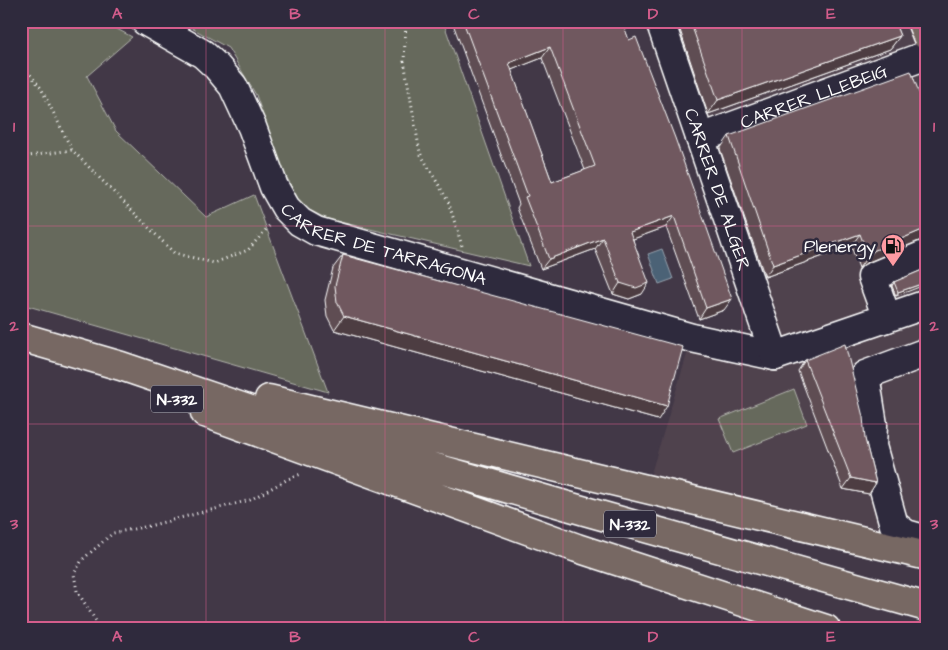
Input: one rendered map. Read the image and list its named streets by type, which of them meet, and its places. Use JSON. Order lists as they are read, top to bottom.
{
  "streets": {
    "main road": ["N-332"],
    "street": ["CARRER LLEBEIG", "CARRER DE ALGER", "CARRER DE TARRAGONA"]
  },
  "crossings": [
    ["CARRER LLEBEIG", "CARRER DE ALGER"],
    ["CARRER DE ALGER", "CARRER DE TARRAGONA"]
  ],
  "places": {
    "fuel station": ["Plenergy"]
  },
  "grid": {
    "columns": [
      "A",
      "B",
      "C",
      "D",
      "E"
    ],
    "rows": ["1", "2", "3"]
  }
}
